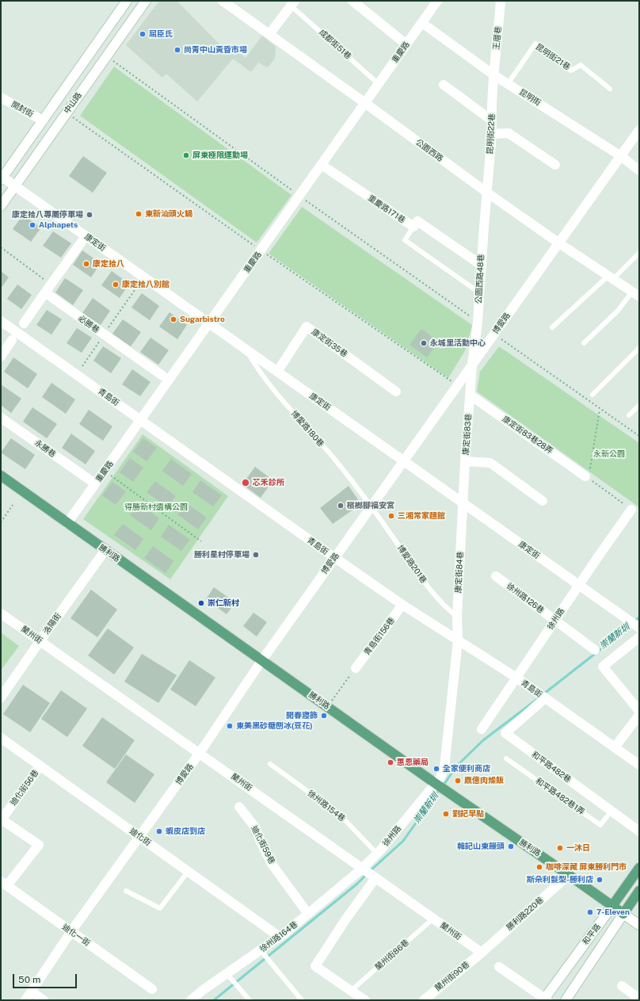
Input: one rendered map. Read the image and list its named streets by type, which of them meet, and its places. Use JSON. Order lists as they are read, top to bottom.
{
  "streets": {
    "main road": ["勝利路", "和平路"],
    "street": [
      "王厝巷",
      "重慶路",
      "昆明街",
      "中山路",
      "開封街",
      "昆明街22巷",
      "公園西路",
      "重慶路171巷",
      "康定街",
      "公園西路48巷",
      "博愛路",
      "必勝巷",
      "康定街35巷",
      "青島街",
      "康定街83巷",
      "康定街83巷28弄",
      "永勝巷",
      "康定街84巷",
      "徐州路126巷",
      "徐州路",
      "洛陽街",
      "蘭州街",
      "青島街156巷",
      "和平路482巷",
      "迪化街56巷",
      "迪化街",
      "迪化街59巷",
      "勝利路220巷",
      "迪化一街",
      "徐州路164巷",
      "蘭州街90巷"
    ],
    "lane": [
      "成都街51巷",
      "昆明街21巷",
      "博愛路180巷",
      "博愛路201巷",
      "和平路482巷1弄",
      "徐州路154巷",
      "蘭州街86巷"
    ]
  },
  "crossings": [
    ["王厝巷", "昆明街"],
    ["王厝巷", "昆明街22巷"],
    ["成都街51巷", "重慶路"],
    ["重慶路", "昆明街"],
    ["重慶路", "公園西路"],
    ["重慶路", "重慶路171巷"],
    ["重慶路", "康定街"],
    ["重慶路", "青島街"],
    ["重慶路", "勝利路"],
    ["昆明街21巷", "昆明街"],
    ["昆明街", "昆明街22巷"],
    ["昆明街", "博愛路"],
    ["中山路", "開封街"],
    ["中山路", "康定街"],
    ["昆明街22巷", "公園西路"],
    ["昆明街22巷", "公園西路48巷"],
    ["公園西路", "公園西路48巷"],
    ["公園西路", "博愛路"],
    ["重慶路171巷", "公園西路48巷"],
    ["康定街", "博愛路"],
    ["康定街", "康定街35巷"],
    ["康定街", "博愛路180巷"],
    ["康定街", "康定街83巷"],
    ["康定街", "康定街84巷"],
    ["康定街", "徐州路"],
    ["公園西路48巷", "博愛路"],
    ["公園西路48巷", "康定街83巷"],
    ["博愛路", "青島街"],
    ["博愛路", "博愛路180巷"],
    ["博愛路", "康定街83巷"],
    ["博愛路", "勝利路"],
    ["博愛路", "博愛路201巷"],
    ["博愛路", "蘭州街"],
    ["博愛路", "迪化街"],
    ["博愛路", "迪化一街"],
    ["青島街", "康定街84巷"],
    ["青島街", "徐州路"],
    ["青島街", "青島街156巷"],
    ["青島街", "和平路482巷"],
    ["博愛路180巷", "博愛路201巷"],
    ["康定街83巷", "康定街83巷28弄"],
    ["康定街83巷", "康定街84巷"],
    ["勝利路", "徐州路"],
    ["勝利路", "洛陽街"],
    ["勝利路", "勝利路220巷"],
    ["勝利路", "和平路"],
    ["博愛路201巷", "康定街84巷"],
    ["康定街84巷", "徐州路"],
    ["徐州路126巷", "徐州路"],
    ["徐州路", "蘭州街"],
    ["徐州路", "徐州路154巷"],
    ["徐州路", "徐州路164巷"],
    ["徐州路", "蘭州街86巷"],
    ["洛陽街", "蘭州街"],
    ["蘭州街", "勝利路220巷"],
    ["蘭州街", "徐州路164巷"],
    ["蘭州街", "蘭州街86巷"],
    ["蘭州街", "蘭州街90巷"],
    ["和平路482巷", "和平路482巷1弄"],
    ["迪化街56巷", "迪化街"],
    ["迪化街56巷", "迪化一街"],
    ["迪化街", "徐州路164巷"],
    ["迪化街59巷", "徐州路164巷"],
    ["勝利路220巷", "蘭州街90巷"]
  ],
  "water": ["崇蘭新圳"],
  "parks": ["永新公園", "得勝新村遺構公園"],
  "places": [
    "屈臣氏",
    "尚青中山黃昏市場",
    "屏東極限運動場",
    "東新汕頭火鍋",
    "康定拾八專屬停車場",
    "Alphapets",
    "康定拾八",
    "康定拾八別館",
    "Sugarbistro",
    "永城里活動中心",
    "芯禾診所",
    "檳榔腳福安宮",
    "三湘常家麵館",
    "勝利星村停車場",
    "崇仁新村",
    "開春寢飾",
    "東美黑砂糖刨冰(豆花)",
    "惠恩藥局",
    "全家便利商店",
    "鼎億肉燥飯",
    "劉記早點",
    "蝦皮店到店",
    "韓記山東饅頭",
    "一沐日",
    "咖啡深藏 屏東勝利門市",
    "斯朵利髮型-勝利店",
    "7-Eleven"
  ],
  "scale_bar": "50 m"
}
